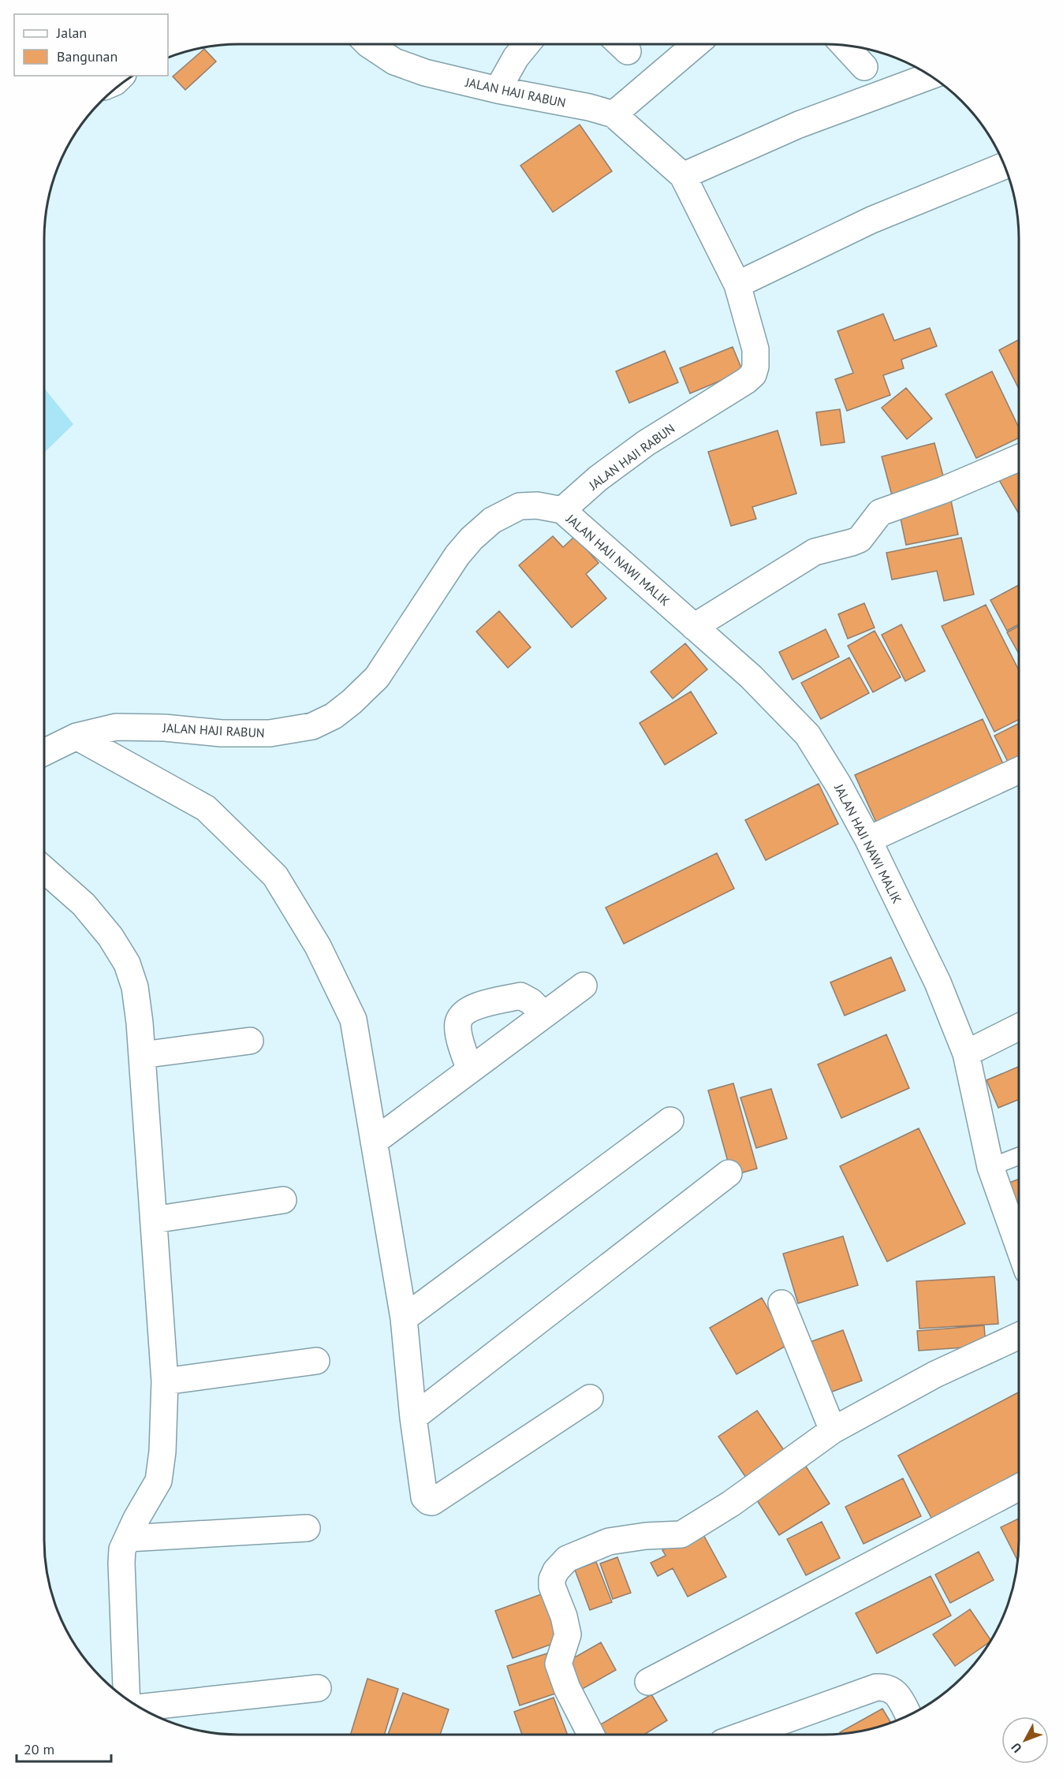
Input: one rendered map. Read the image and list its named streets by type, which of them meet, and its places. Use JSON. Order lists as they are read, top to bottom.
{
  "streets": {
    "street": ["JALAN HAJI RABUN", "JALAN HAJI NAWI MALIK"]
  },
  "crossings": [
    ["JALAN HAJI RABUN", "JALAN HAJI NAWI MALIK"]
  ],
  "legend": ["Jalan", "Bangunan"],
  "scale_bar": "20 m",
  "north": "bottom left"
}
